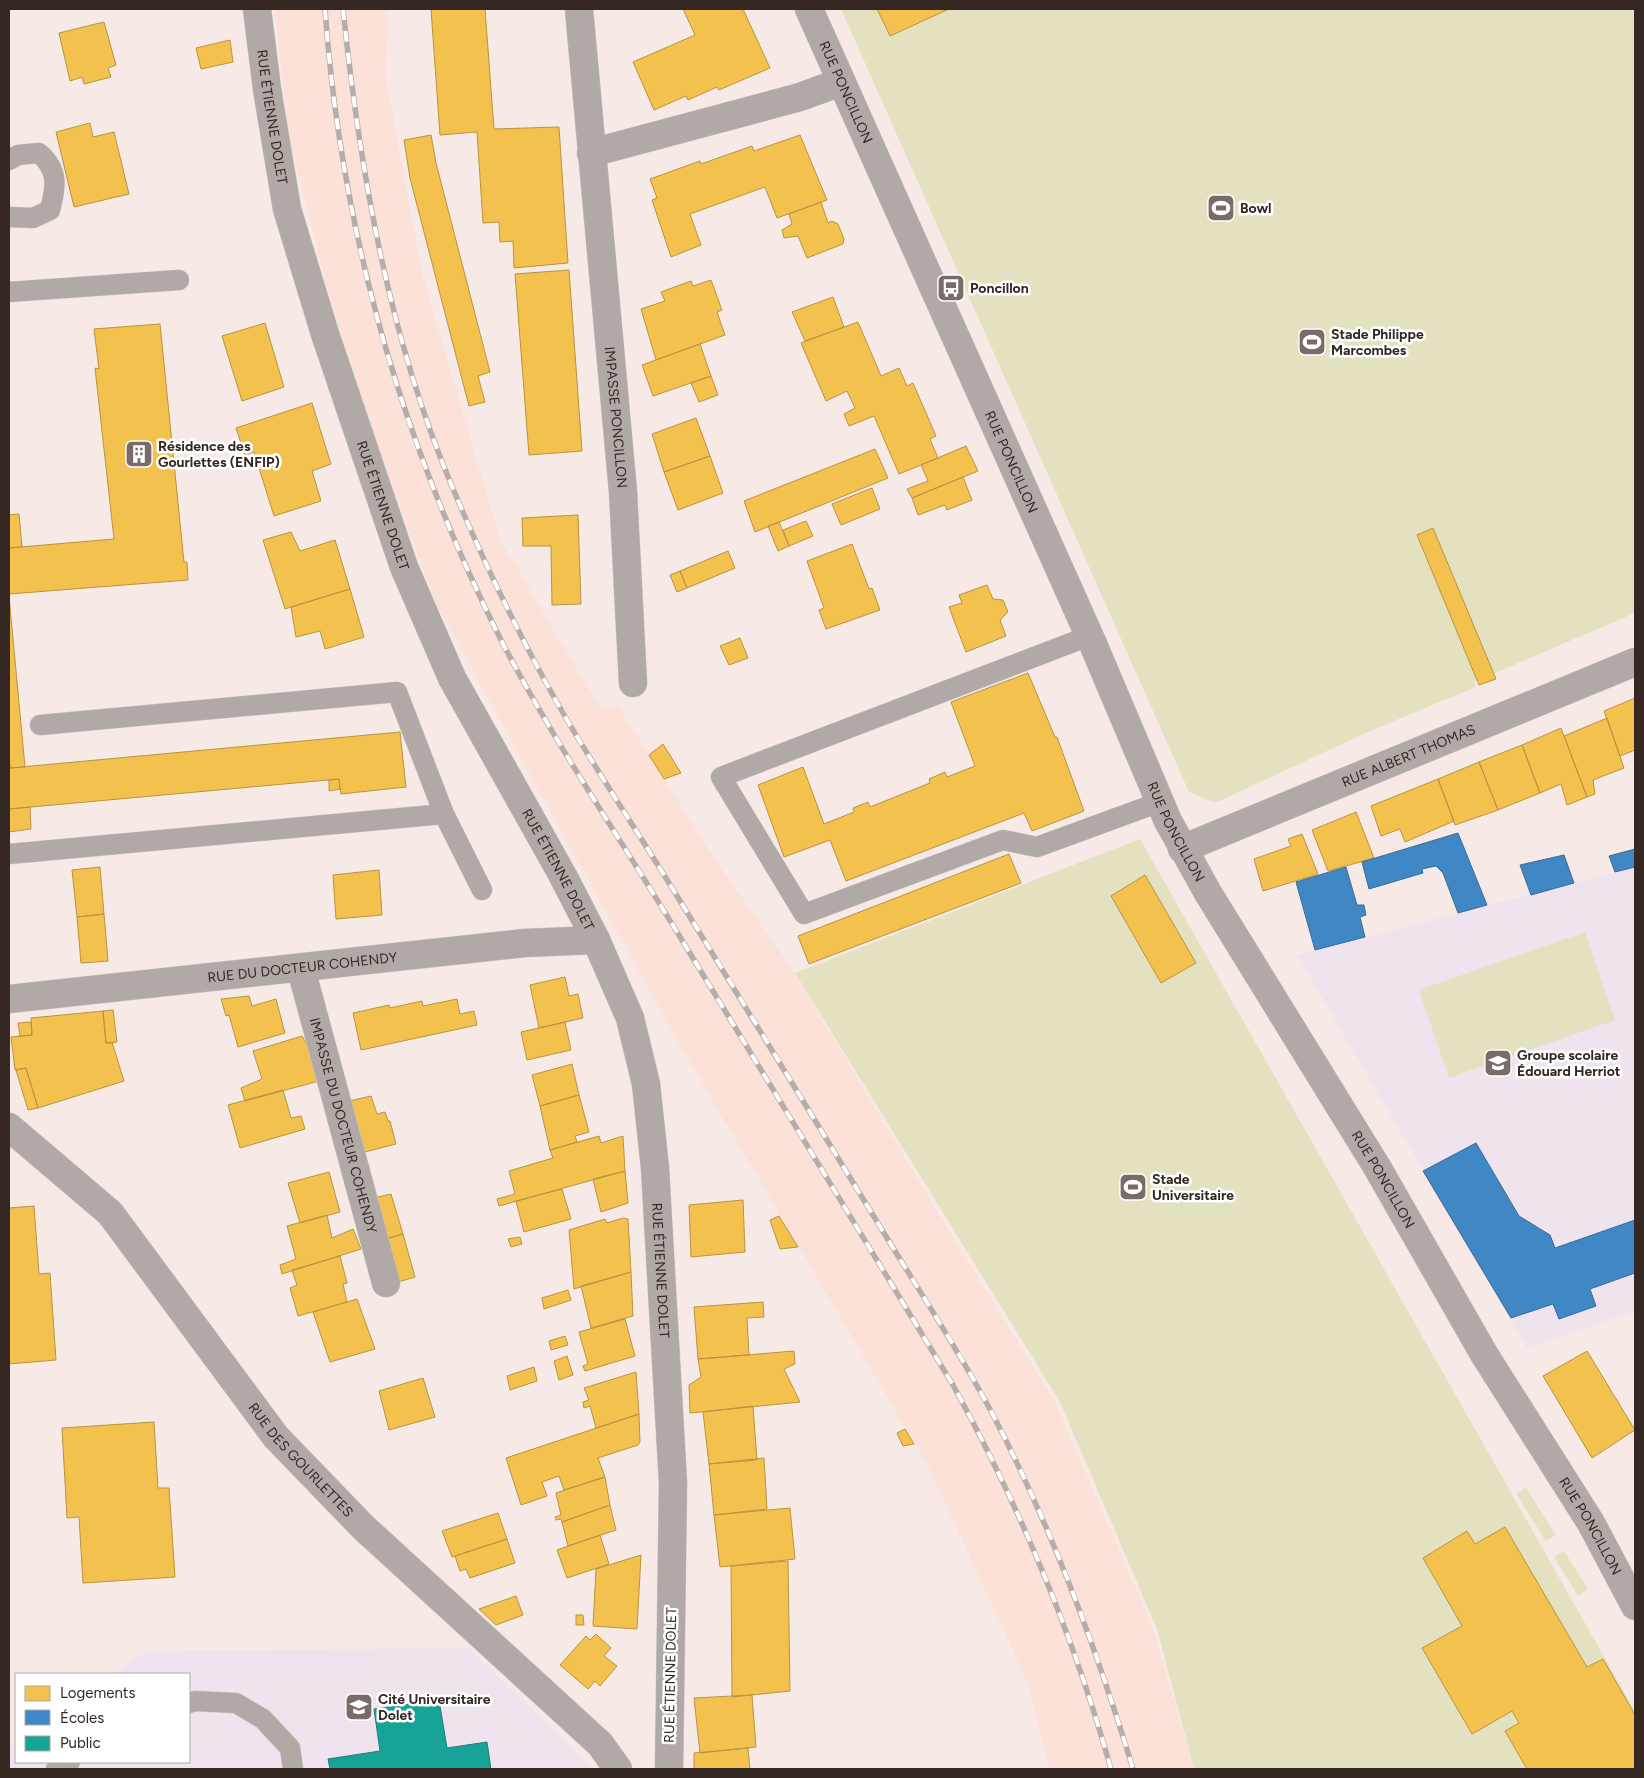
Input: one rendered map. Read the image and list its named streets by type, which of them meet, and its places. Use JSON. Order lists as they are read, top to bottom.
{
  "streets": {
    "main road": ["RUE ÉTIENNE DOLET", "RUE DU DOCTEUR COHENDY"],
    "street": [
      "RUE PONCILLON",
      "IMPASSE PONCILLON",
      "RUE ALBERT THOMAS",
      "IMPASSE DU DOCTEUR COHENDY",
      "RUE DES GOURLETTES"
    ]
  },
  "crossings": [
    ["RUE PONCILLON", "RUE ALBERT THOMAS"],
    ["RUE ÉTIENNE DOLET", "RUE DU DOCTEUR COHENDY"],
    ["RUE DU DOCTEUR COHENDY", "IMPASSE DU DOCTEUR COHENDY"]
  ],
  "places": {
    "sports": ["Bowl", "Stade Philippe Marcombes", "Stade Universitaire"],
    "bus stop": ["Poncillon"],
    "building": ["Résidence des Gourlettes (ENFIP)"],
    "school or university": ["Groupe scolaire Édouard Herriot", "Cité Universitaire Dolet"]
  },
  "legend": ["Logements", "Écoles", "Public"]
}
